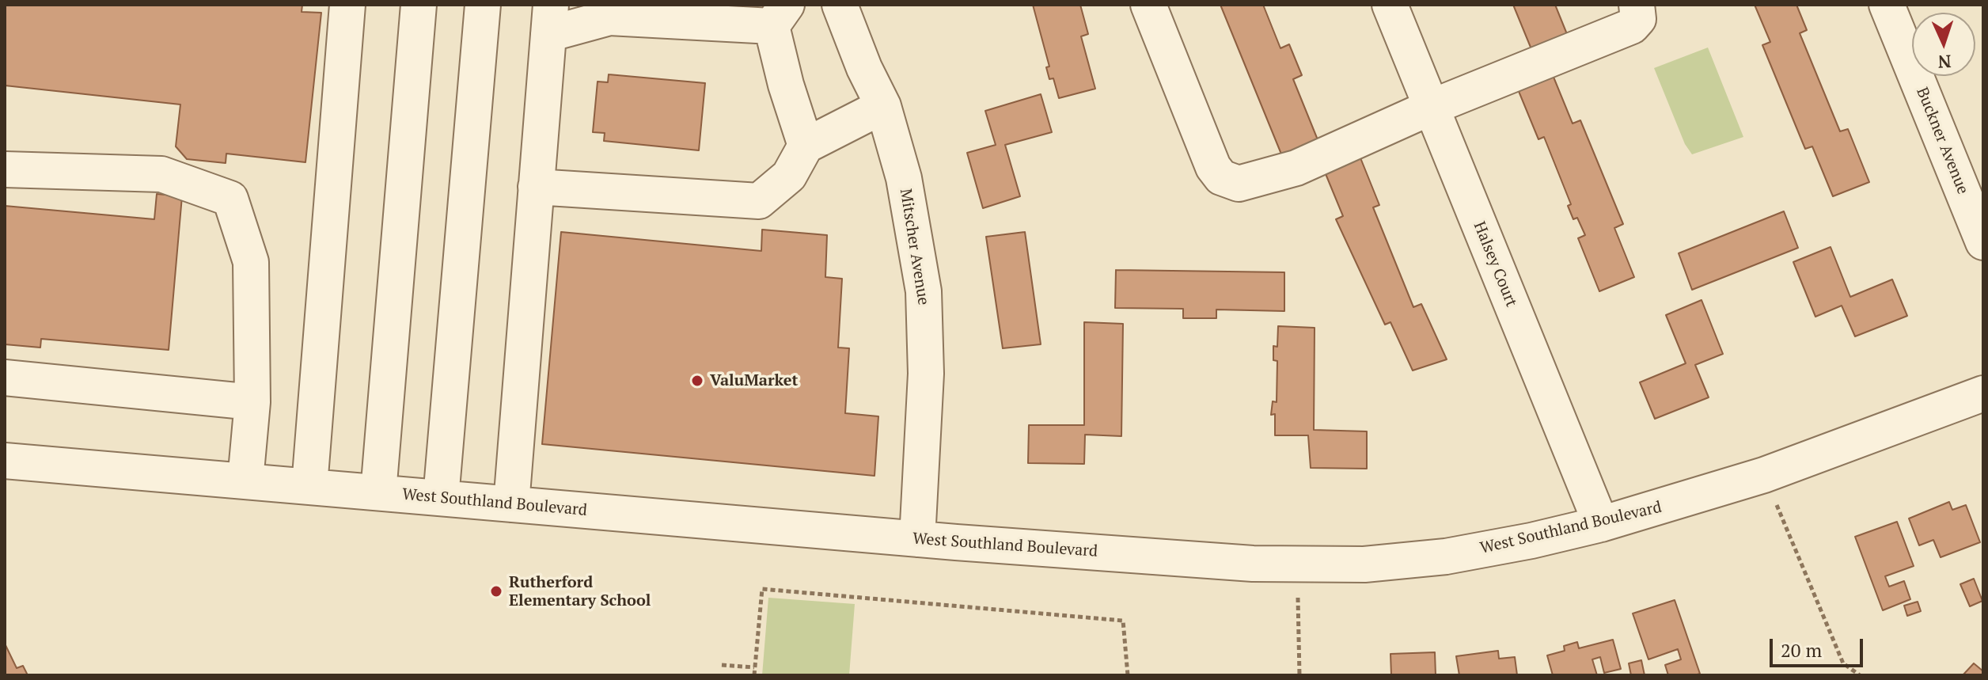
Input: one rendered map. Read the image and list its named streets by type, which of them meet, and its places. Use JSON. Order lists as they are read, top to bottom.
{
  "streets": {
    "street": [
      "Buckner Avenue",
      "Mitscher Avenue",
      "Halsey Court",
      "West Southland Boulevard"
    ]
  },
  "crossings": [
    ["Mitscher Avenue", "West Southland Boulevard"],
    ["Halsey Court", "West Southland Boulevard"]
  ],
  "places": ["ValuMarket", "Rutherford Elementary School"],
  "scale_bar": "20 m",
  "north": "bottom"
}
